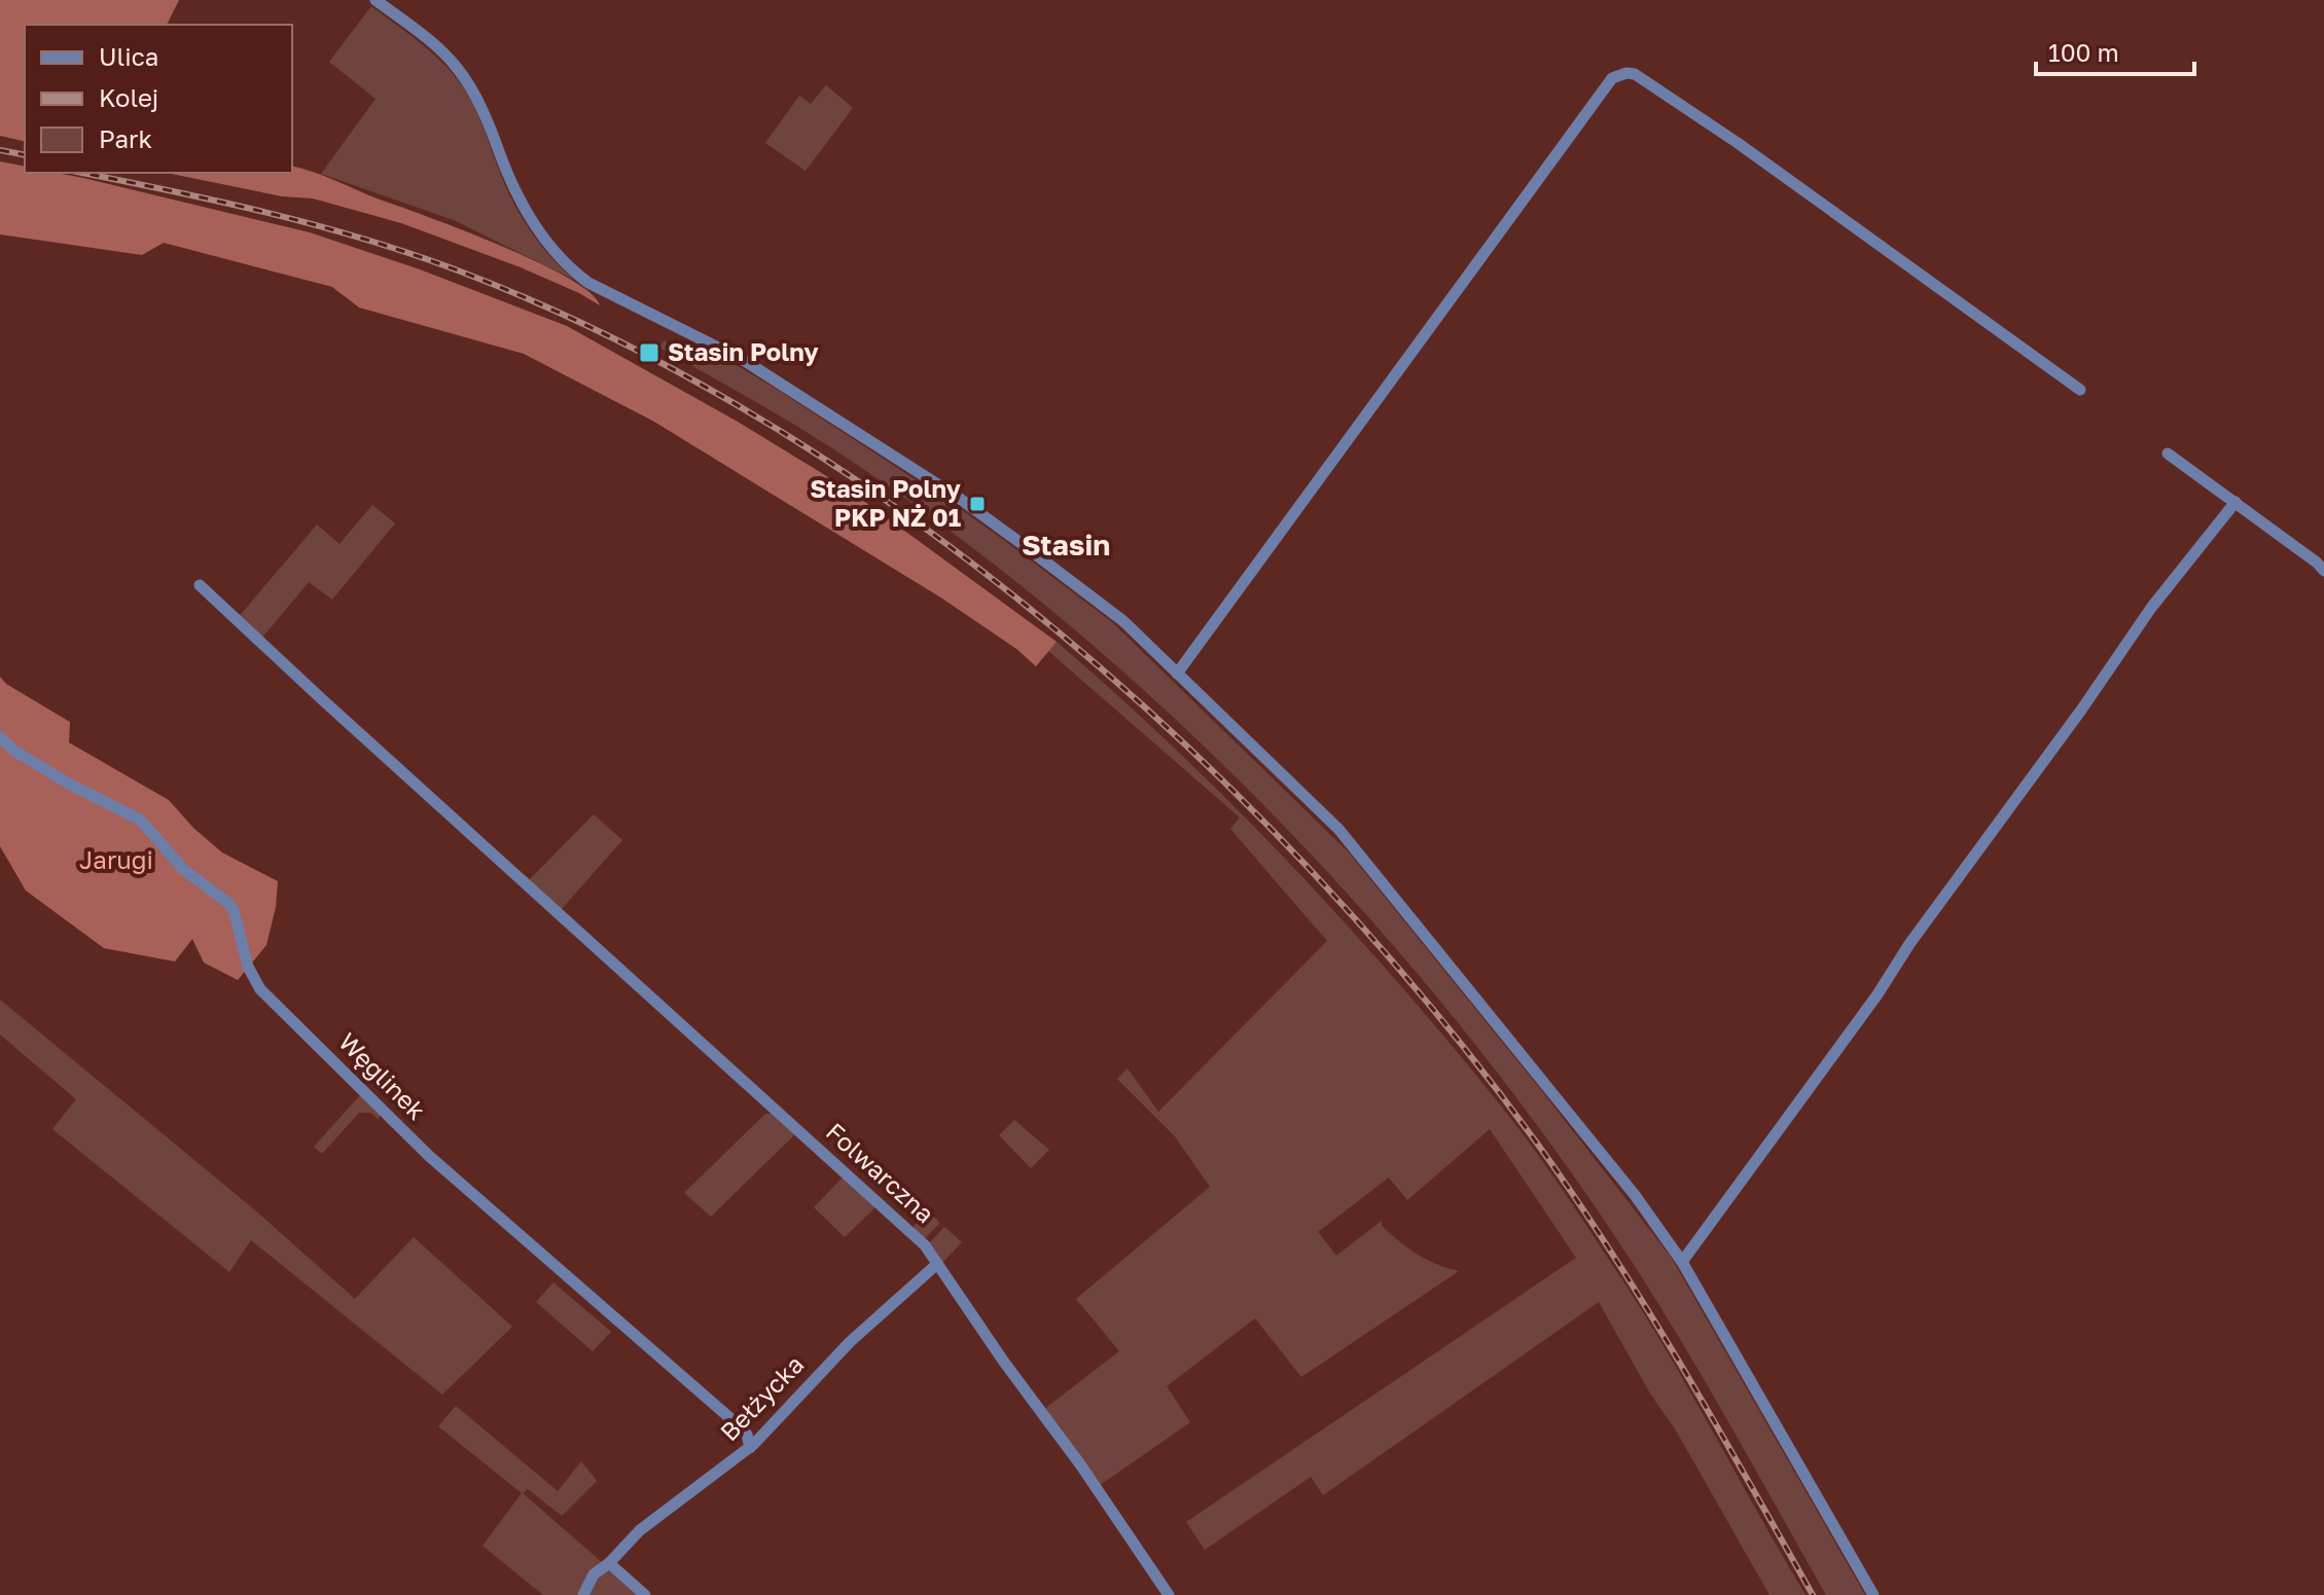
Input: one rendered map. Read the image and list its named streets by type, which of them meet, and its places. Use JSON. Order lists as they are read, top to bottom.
{
  "streets": {
    "street": ["Węglinek", "Folwarczna", "Bełżycka"]
  },
  "crossings": [
    ["Węglinek", "Bełżycka"],
    ["Folwarczna", "Bełżycka"]
  ],
  "districts": ["Stasin"],
  "parks": ["Jarugi"],
  "places": {
    "transit": ["Stasin Polny", "Stasin Polny PKP NŻ 01"]
  },
  "legend": ["Ulica", "Kolej", "Park"],
  "scale_bar": "100 m"
}
